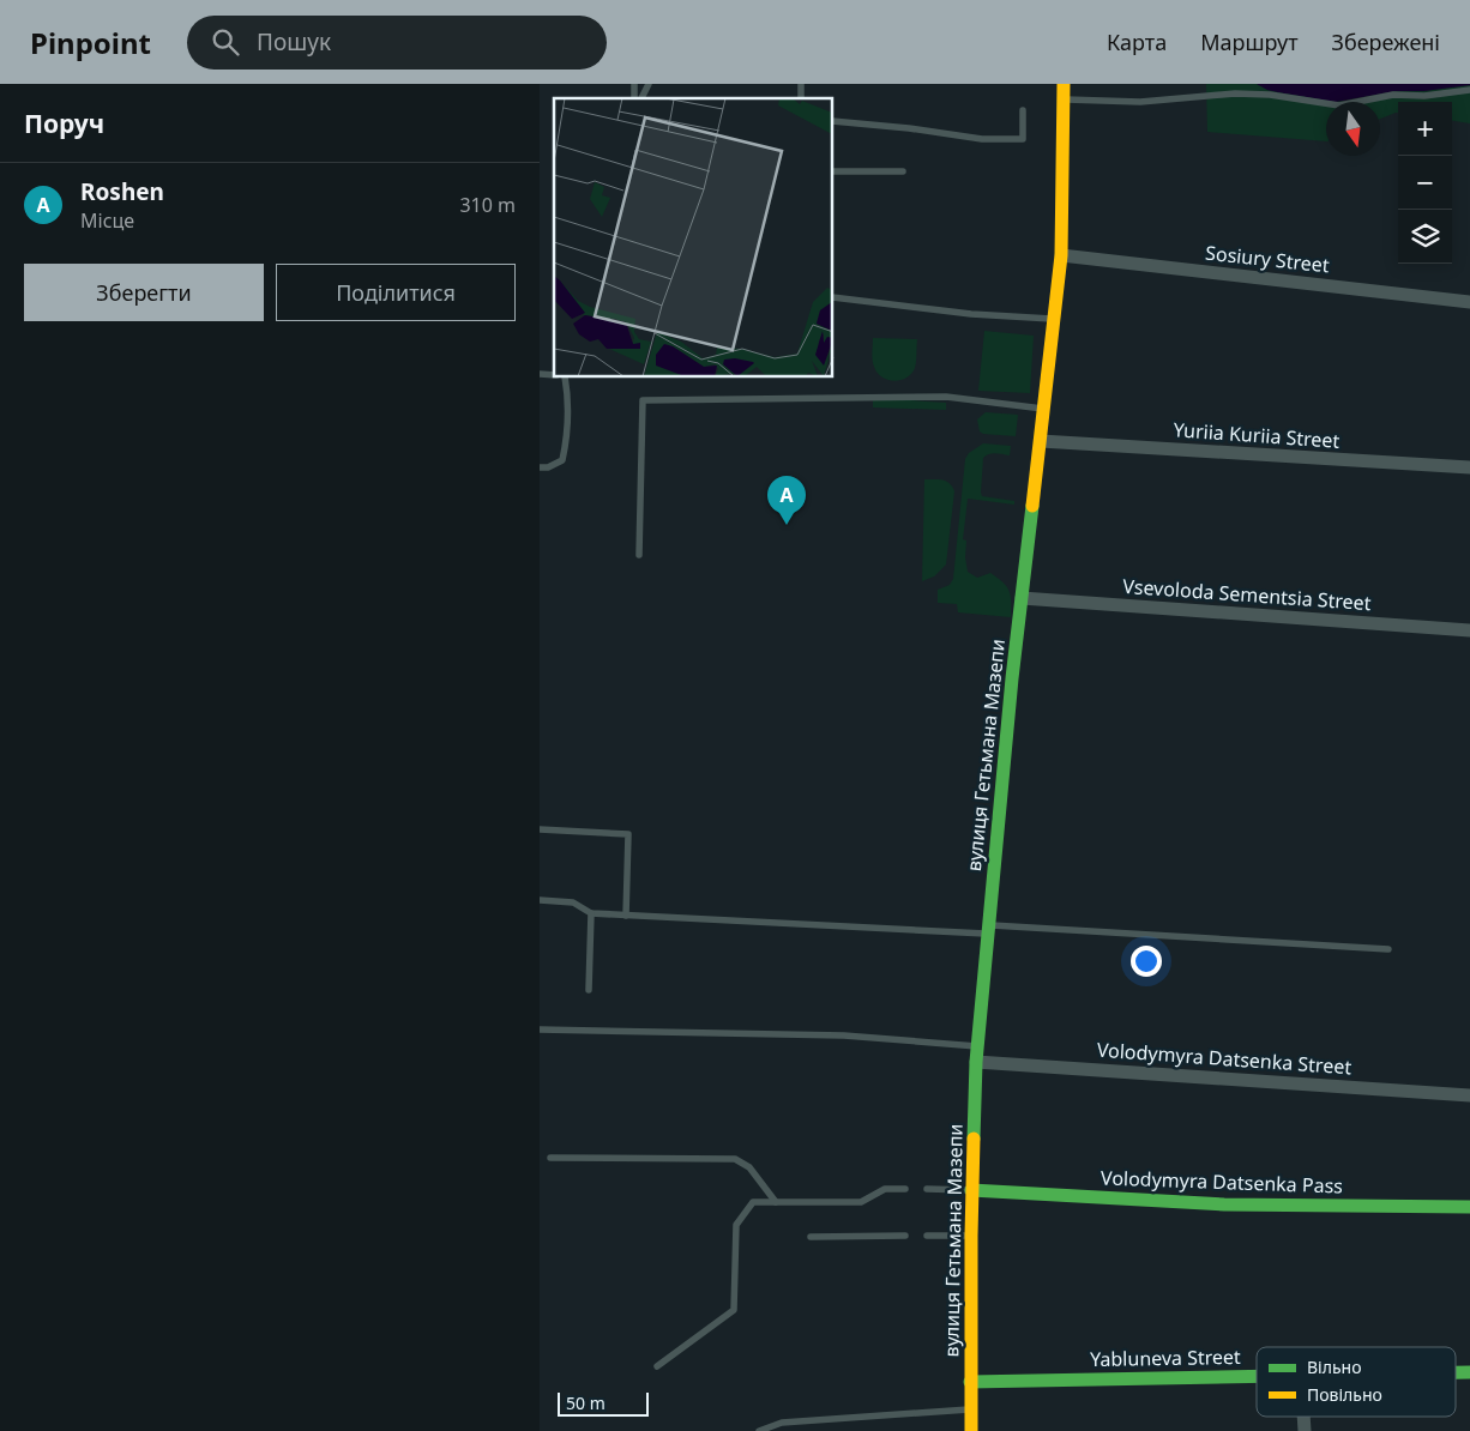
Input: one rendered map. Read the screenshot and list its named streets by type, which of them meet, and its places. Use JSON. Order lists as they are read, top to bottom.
{
  "streets": {
    "street": [
      "Sosiury Street",
      "Yuriia Kuriia Street",
      "Vsevoloda Sementsia Street",
      "вулиця Гетьмана Мазепи",
      "Volodymyra Datsenka Street",
      "Volodymyra Datsenka Pass",
      "Yabluneva Street"
    ]
  },
  "crossings": [
    ["Sosiury Street", "вулиця Гетьмана Мазепи"],
    ["Yuriia Kuriia Street", "вулиця Гетьмана Мазепи"],
    ["Vsevoloda Sementsia Street", "вулиця Гетьмана Мазепи"],
    ["вулиця Гетьмана Мазепи", "Volodymyra Datsenka Street"],
    ["вулиця Гетьмана Мазепи", "Volodymyra Datsenka Pass"],
    ["вулиця Гетьмана Мазепи", "Yabluneva Street"]
  ],
  "legend": ["Вільно", "Повільно"],
  "scale_bar": "50 m",
  "north": "bottom",
  "page": {
    "header": "Pinpoint",
    "search": "Пошук",
    "nav": ["Карта", "Маршрут", "Збережені"],
    "heading": "Поруч",
    "map_buttons": ["+", "−"],
    "list": [
      {
        "mark": "A",
        "name": "Roshen",
        "note": "Місце",
        "value": "310 m"
      }
    ],
    "buttons": ["Зберегти", "Поділитися"],
    "pins": "A",
    "scale": "50 m"
  }
}
